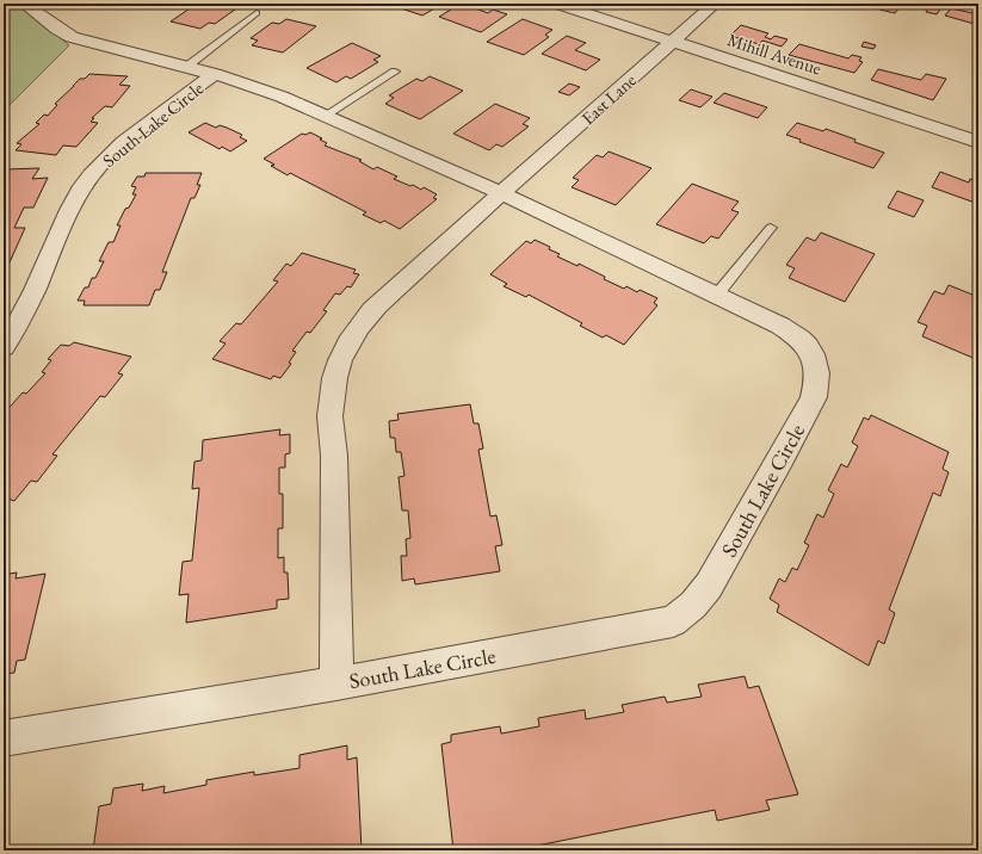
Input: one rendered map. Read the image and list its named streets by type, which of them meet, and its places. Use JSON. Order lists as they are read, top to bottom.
{
  "streets": {
    "street": ["Mihill Avenue", "East Lane", "South Lake Circle"]
  },
  "crossings": [
    ["Mihill Avenue", "East Lane"],
    ["East Lane", "South Lake Circle"]
  ]
}
